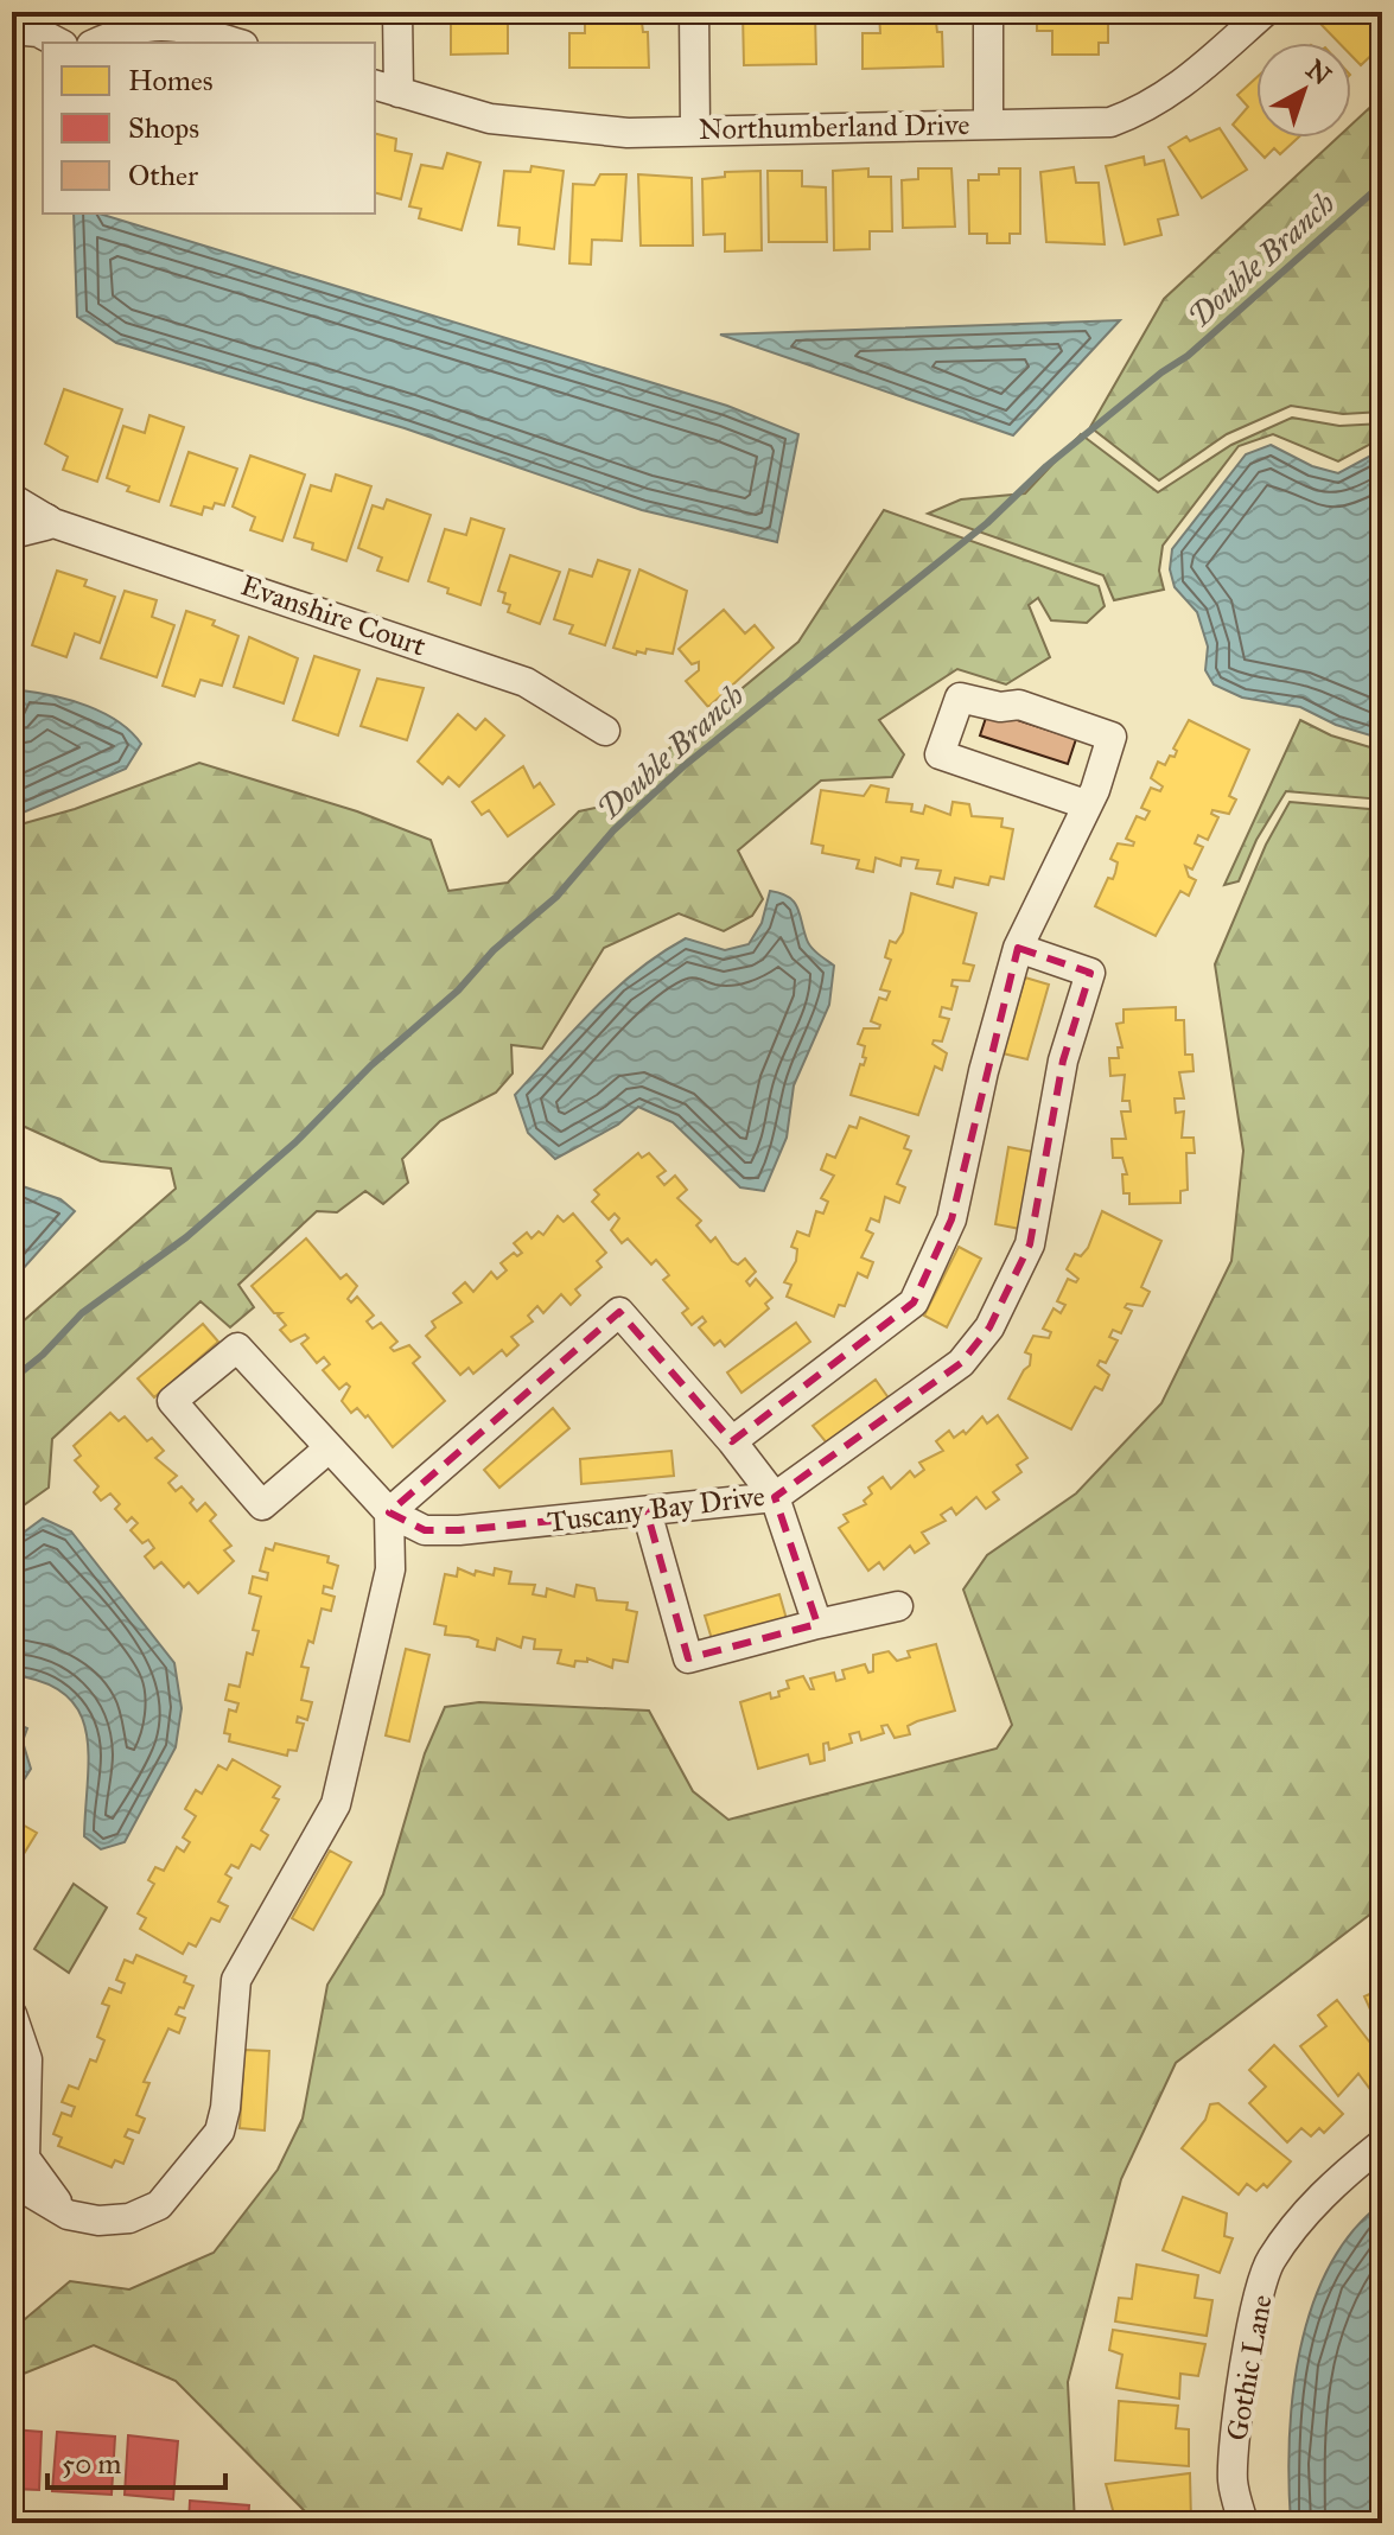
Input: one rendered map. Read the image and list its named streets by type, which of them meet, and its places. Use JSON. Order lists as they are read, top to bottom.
{
  "streets": {
    "street": [
      "Northumberland Drive",
      "Evanshire Court",
      "Tuscany Bay Drive",
      "Gothic Lane"
    ]
  },
  "water": ["Double Branch"],
  "legend": ["Homes", "Shops", "Other"],
  "scale_bar": "50 m",
  "north": "top right"
}
